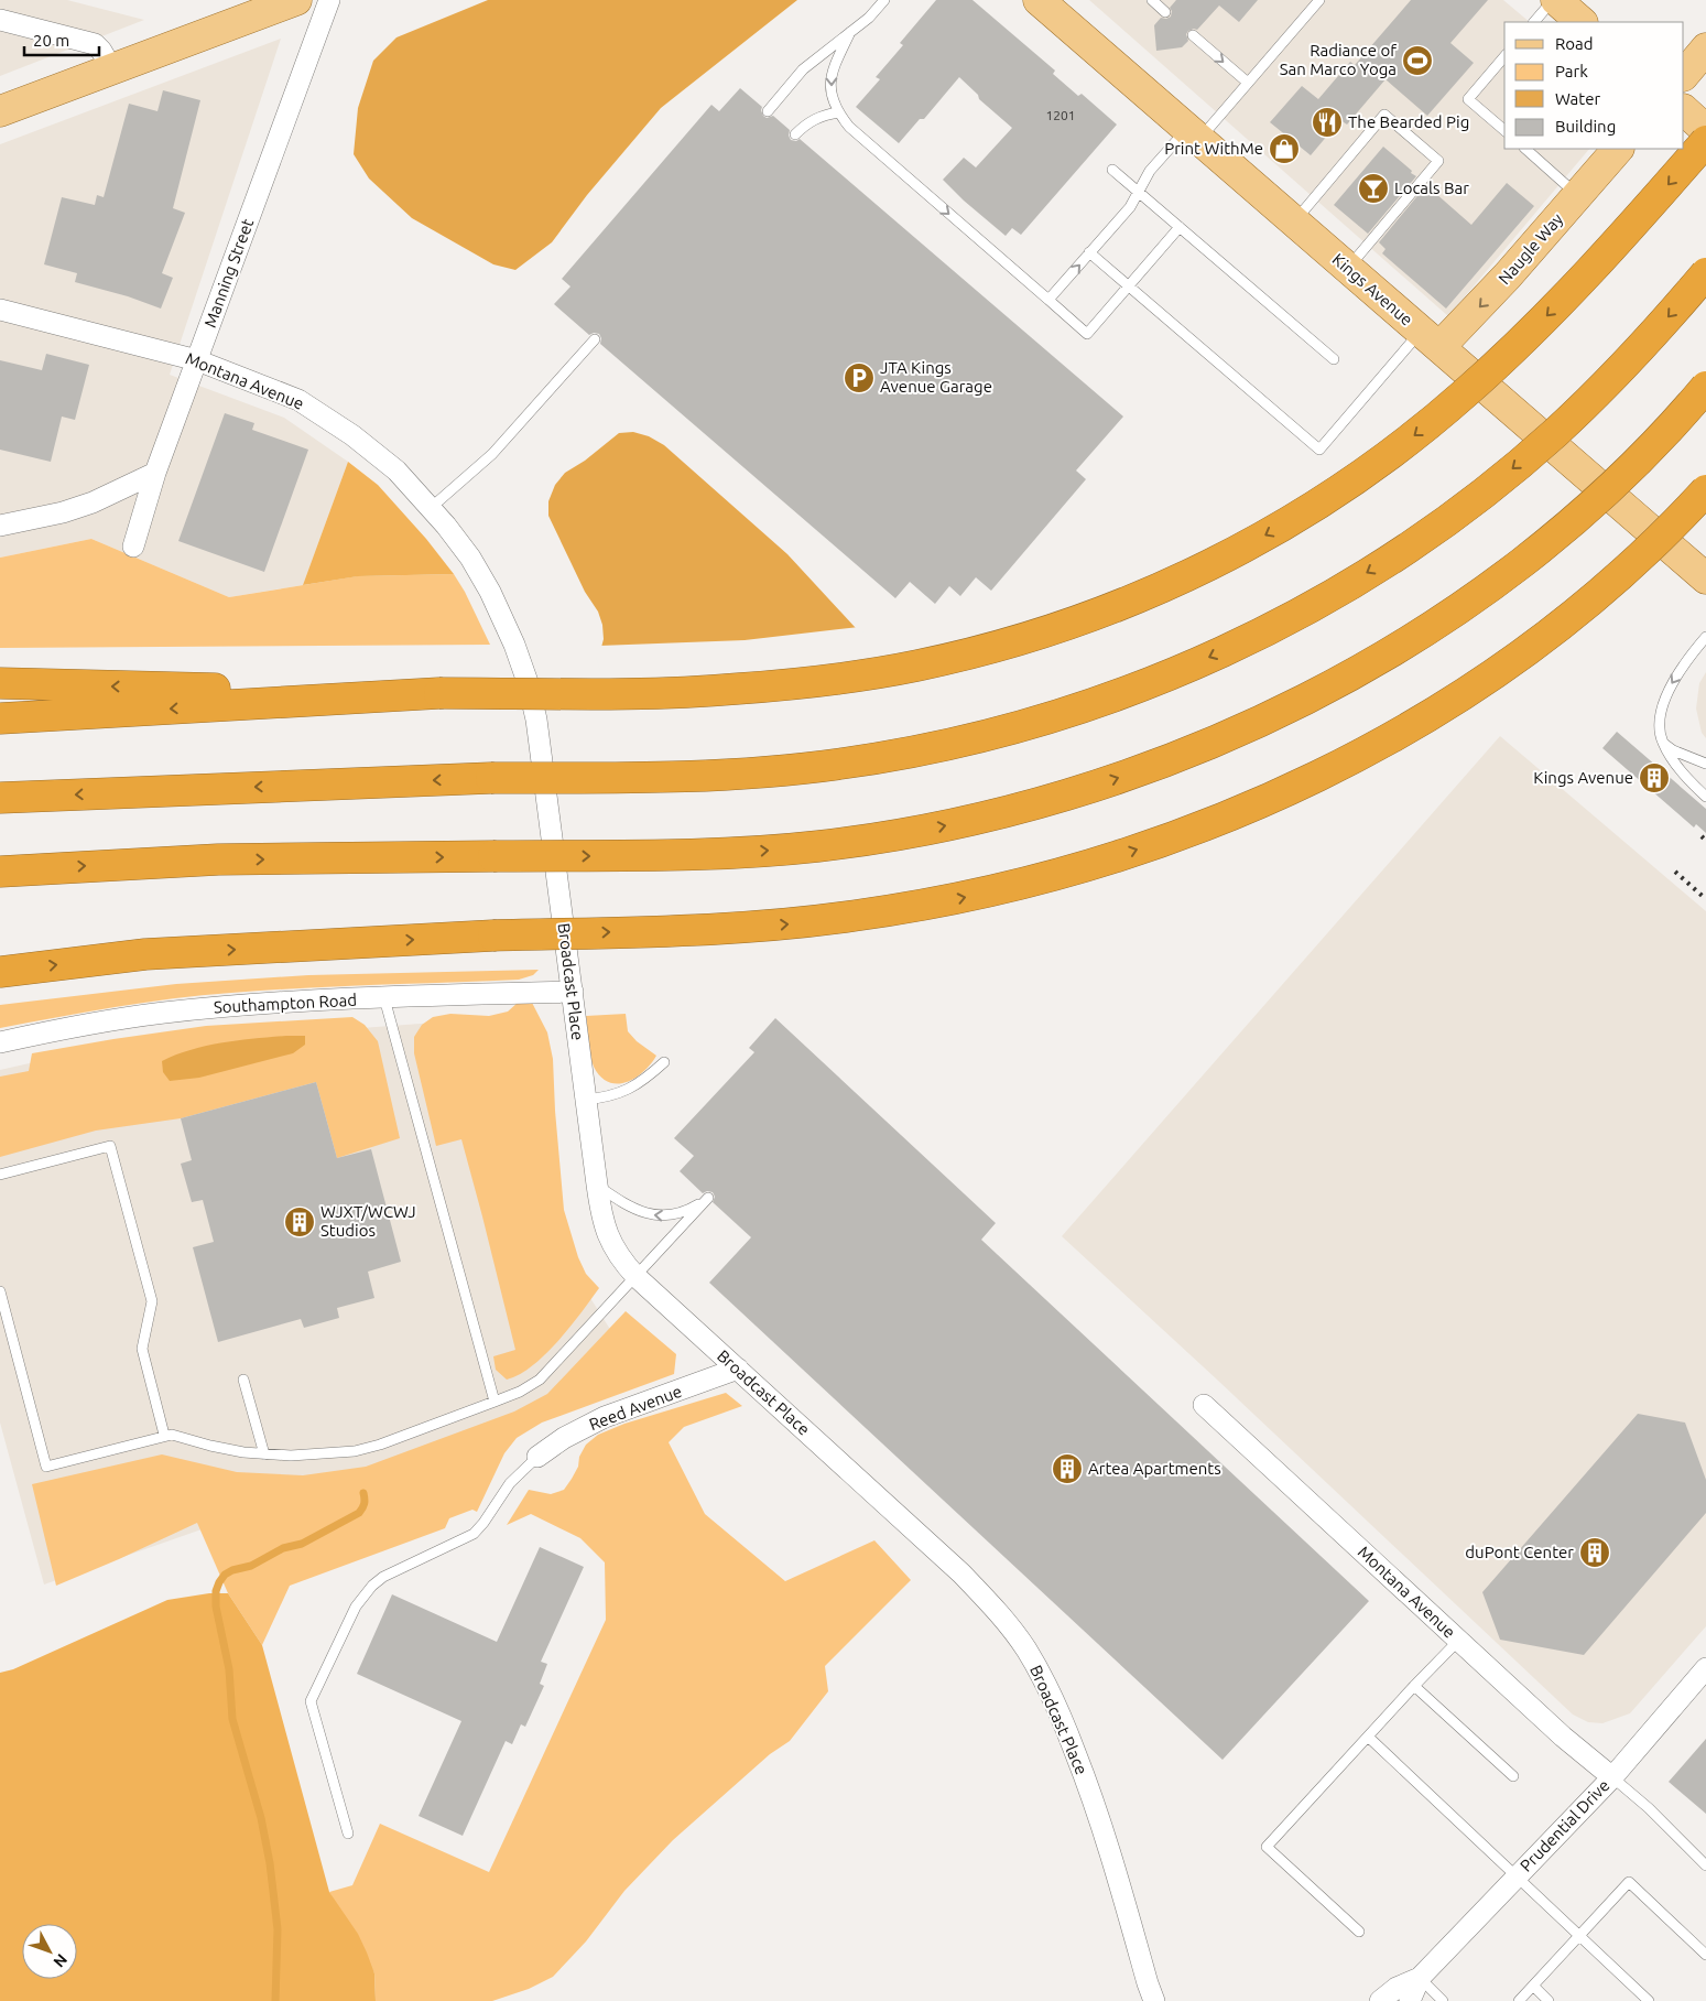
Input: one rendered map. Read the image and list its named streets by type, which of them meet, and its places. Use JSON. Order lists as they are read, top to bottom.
{
  "streets": {
    "main road": ["Naugle Way", "Kings Avenue"],
    "street": [
      "Manning Street",
      "Montana Avenue",
      "Broadcast Place",
      "Southampton Road",
      "Reed Avenue",
      "Prudential Drive"
    ]
  },
  "crossings": [
    ["Naugle Way", "Kings Avenue"],
    ["Manning Street", "Montana Avenue"],
    ["Montana Avenue", "Broadcast Place"],
    ["Montana Avenue", "Prudential Drive"],
    ["Broadcast Place", "Southampton Road"],
    ["Broadcast Place", "Reed Avenue"]
  ],
  "one_way": ["Naugle Way"],
  "places": {
    "sports": ["Radiance of San Marco Yoga"],
    "restaurant": ["The Bearded Pig"],
    "shop": ["Print WithMe"],
    "bar": ["Locals Bar"],
    "parking": ["JTA Kings Avenue Garage"],
    "building": [
      "Kings Avenue",
      "WJXT/WCWJ Studios",
      "Artea Apartments",
      "duPont Center"
    ]
  },
  "house_numbers": ["1201"],
  "legend": [
    "Road",
    "Park",
    "Water",
    "Building"
  ],
  "scale_bar": "20 m",
  "north": "bottom right"
}
